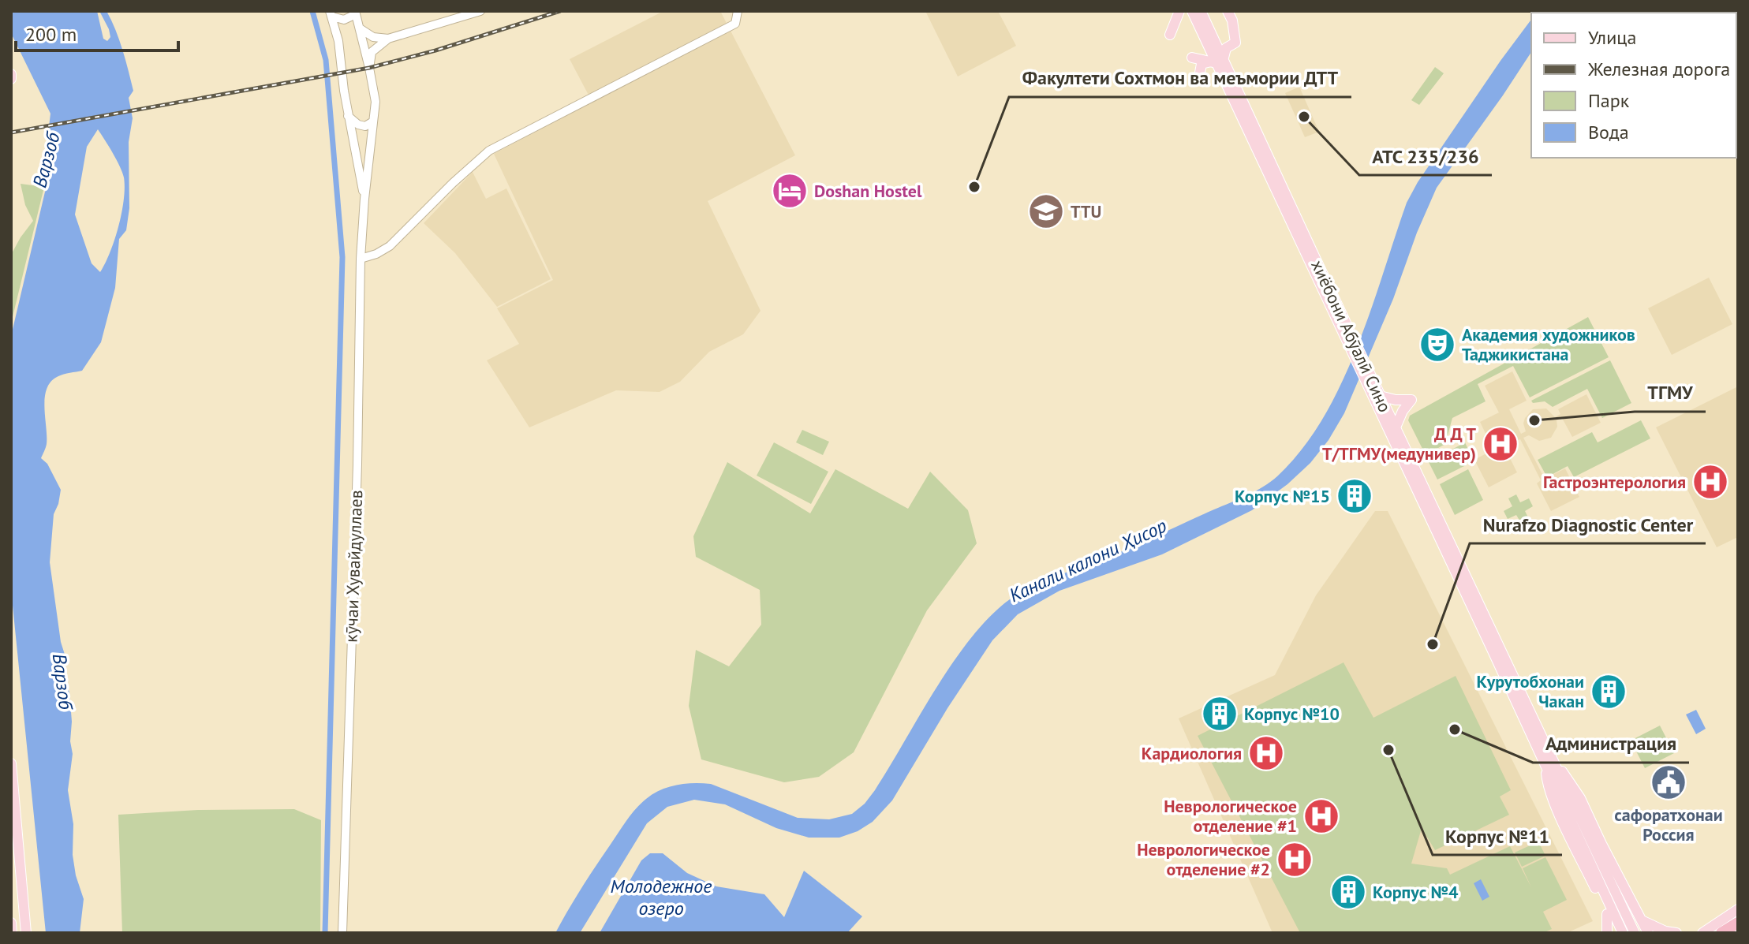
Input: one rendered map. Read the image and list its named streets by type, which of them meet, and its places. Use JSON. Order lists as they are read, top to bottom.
{
  "streets": {
    "main road": ["хиёбони Абӯалӣ Сино"],
    "street": ["кӯчаи Хувайдуллаев"]
  },
  "water": ["Варзоб", "Канали калони Ҳисор", "Молодежное озеро"],
  "places": {
    "other": [
      "АТС 235/236",
      "Факултети Сохтмон ва меъмории ДТТ",
      "ТГМУ",
      "Nurafzo Diagnostic Center",
      "Администрация",
      "Корпус №11"
    ],
    "hotel": ["Doshan Hostel"],
    "school or university": ["TTU"],
    "theatre": ["Академия художников Таджикистана"],
    "hospital": [
      "Д Д Т Т/ТГМУ(медунивер)",
      "Гастроэнтерология",
      "Кардиология",
      "Неврологическое отделение #1",
      "Неврологическое отделение #2"
    ],
    "building": [
      "Корпус №15",
      "Курутобхонаи Чакан",
      "Корпус №10",
      "Корпус №4"
    ],
    "public building": ["сафоратхонаи Россия"]
  },
  "legend": [
    "Улица",
    "Железная дорога",
    "Парк",
    "Вода"
  ],
  "scale_bar": "200 m"
}
